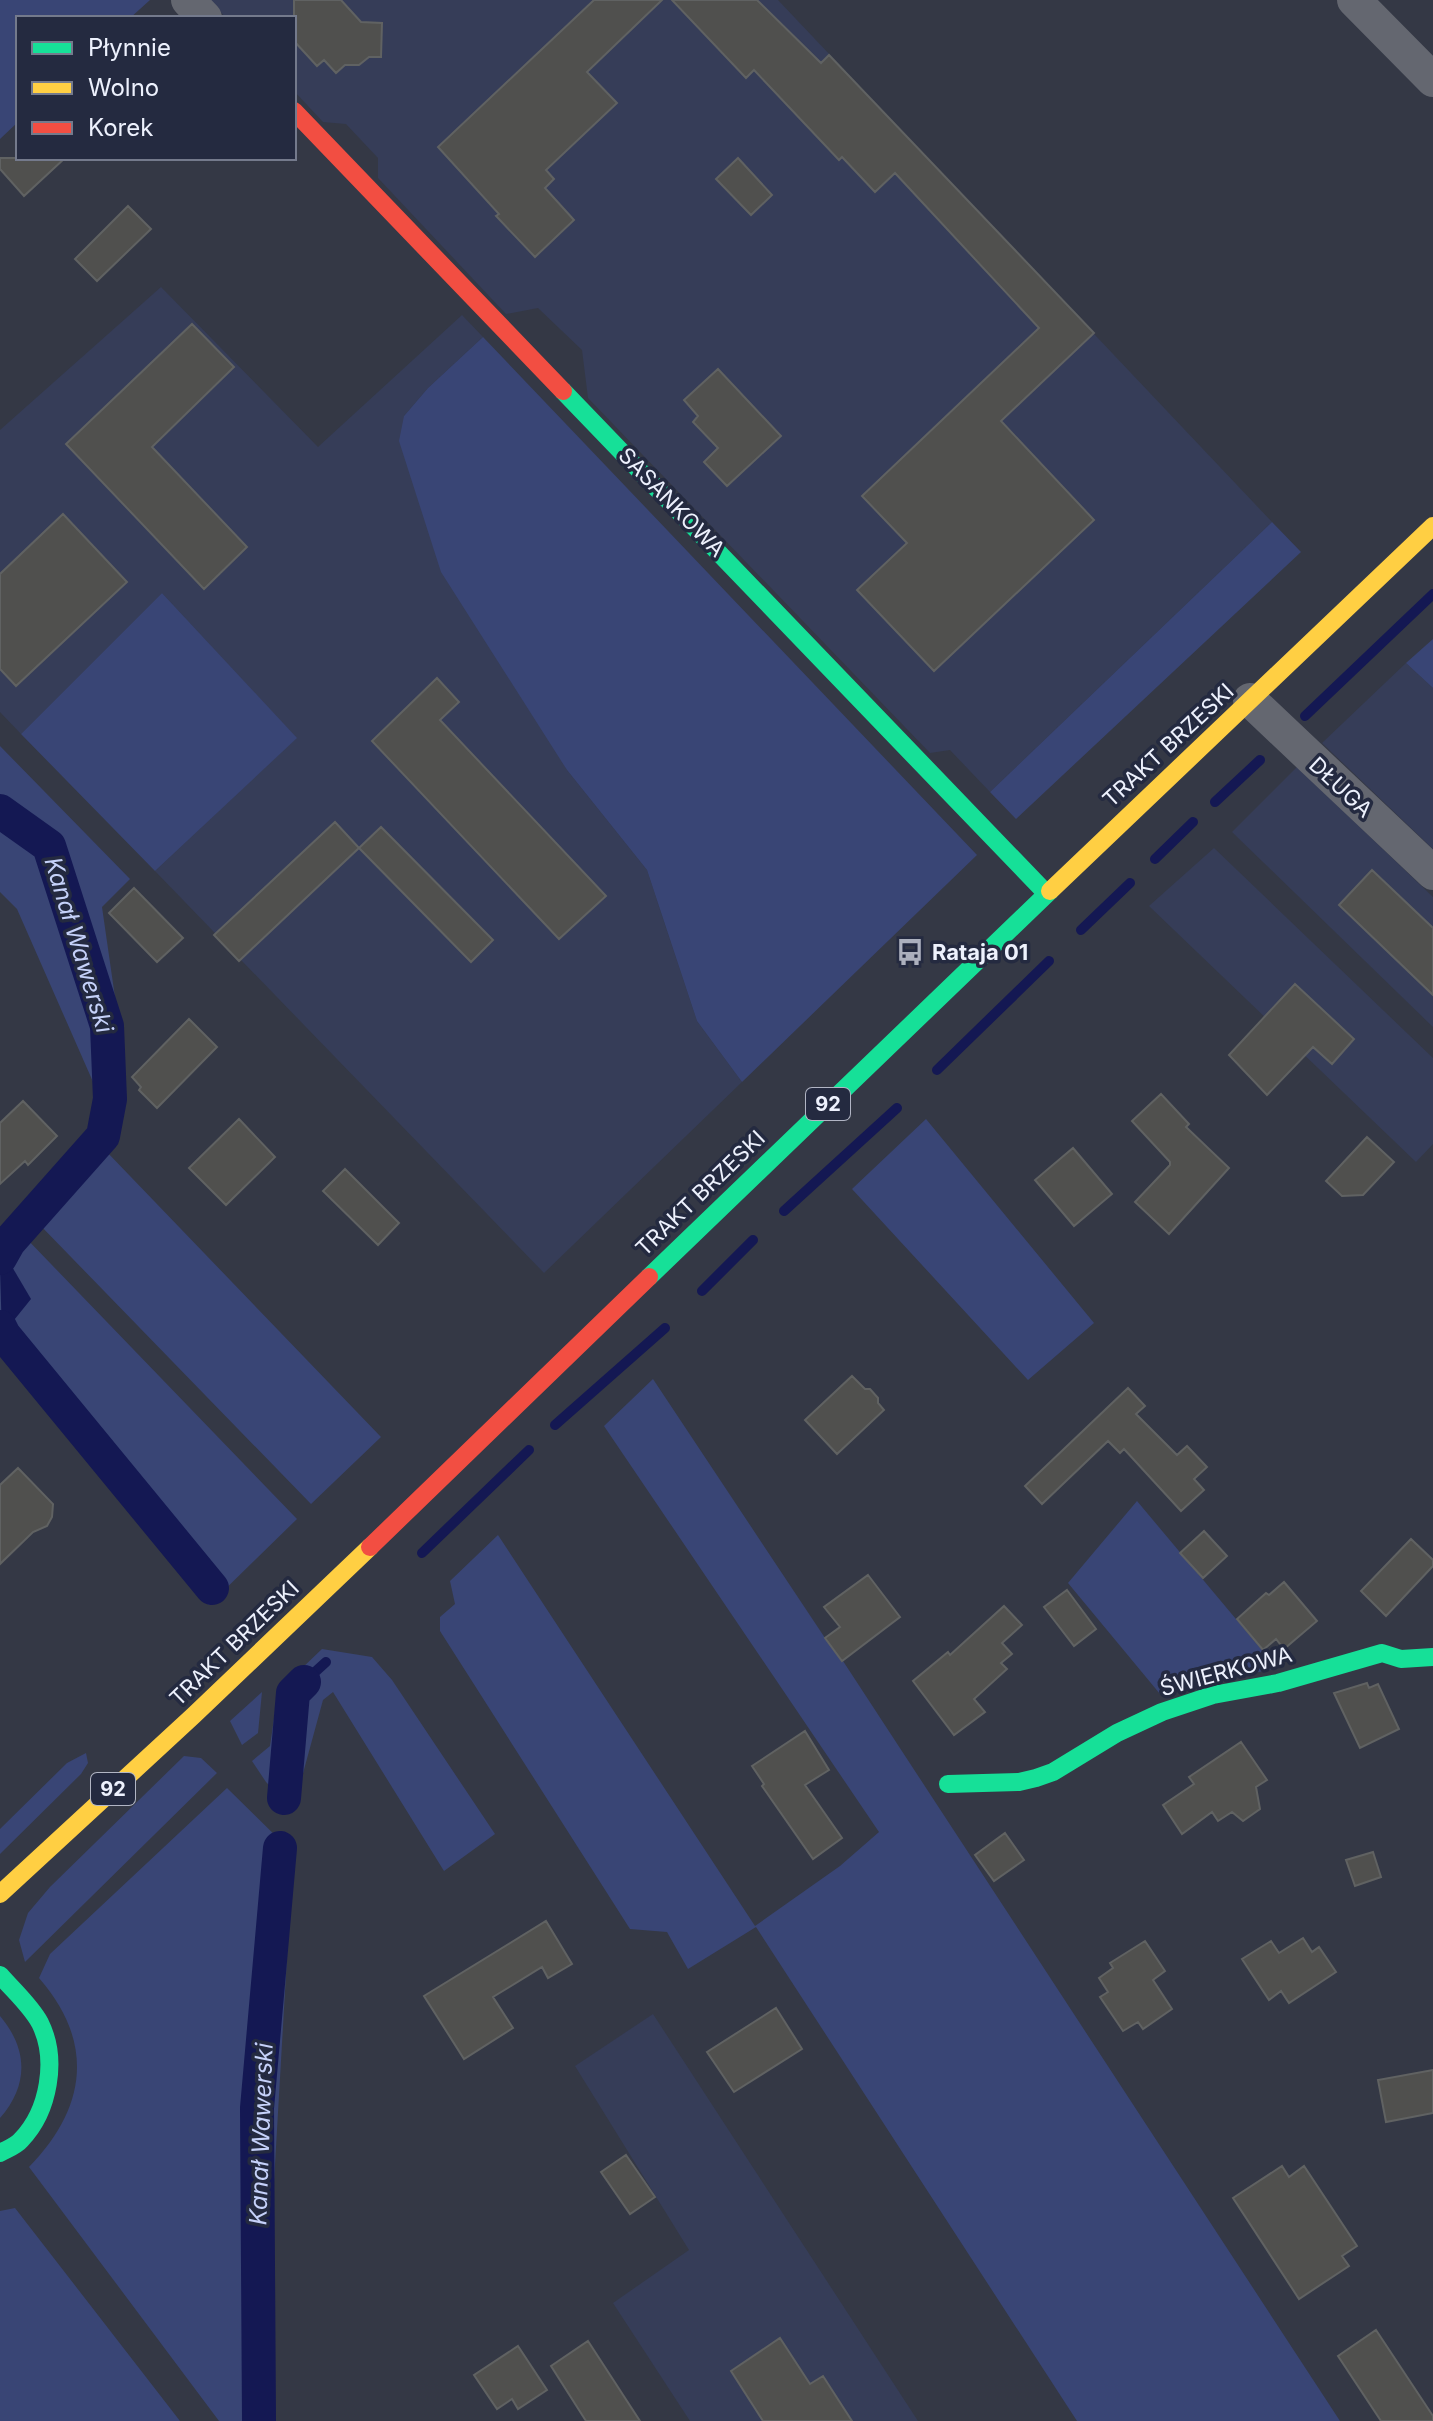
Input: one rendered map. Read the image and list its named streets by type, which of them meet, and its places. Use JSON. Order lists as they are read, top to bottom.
{
  "streets": {
    "main road": [
      "SASANKOWA",
      "TRAKT BRZESKI",
      "92",
      "ŚWIERKOWA"
    ],
    "street": ["DŁUGA"]
  },
  "crossings": [
    ["SASANKOWA", "TRAKT BRZESKI"],
    ["TRAKT BRZESKI", "DŁUGA"]
  ],
  "water": ["Kanał Wawerski"],
  "places": {
    "bus stop": ["Rataja 01"]
  },
  "legend": ["Płynnie", "Wolno", "Korek"]
}
